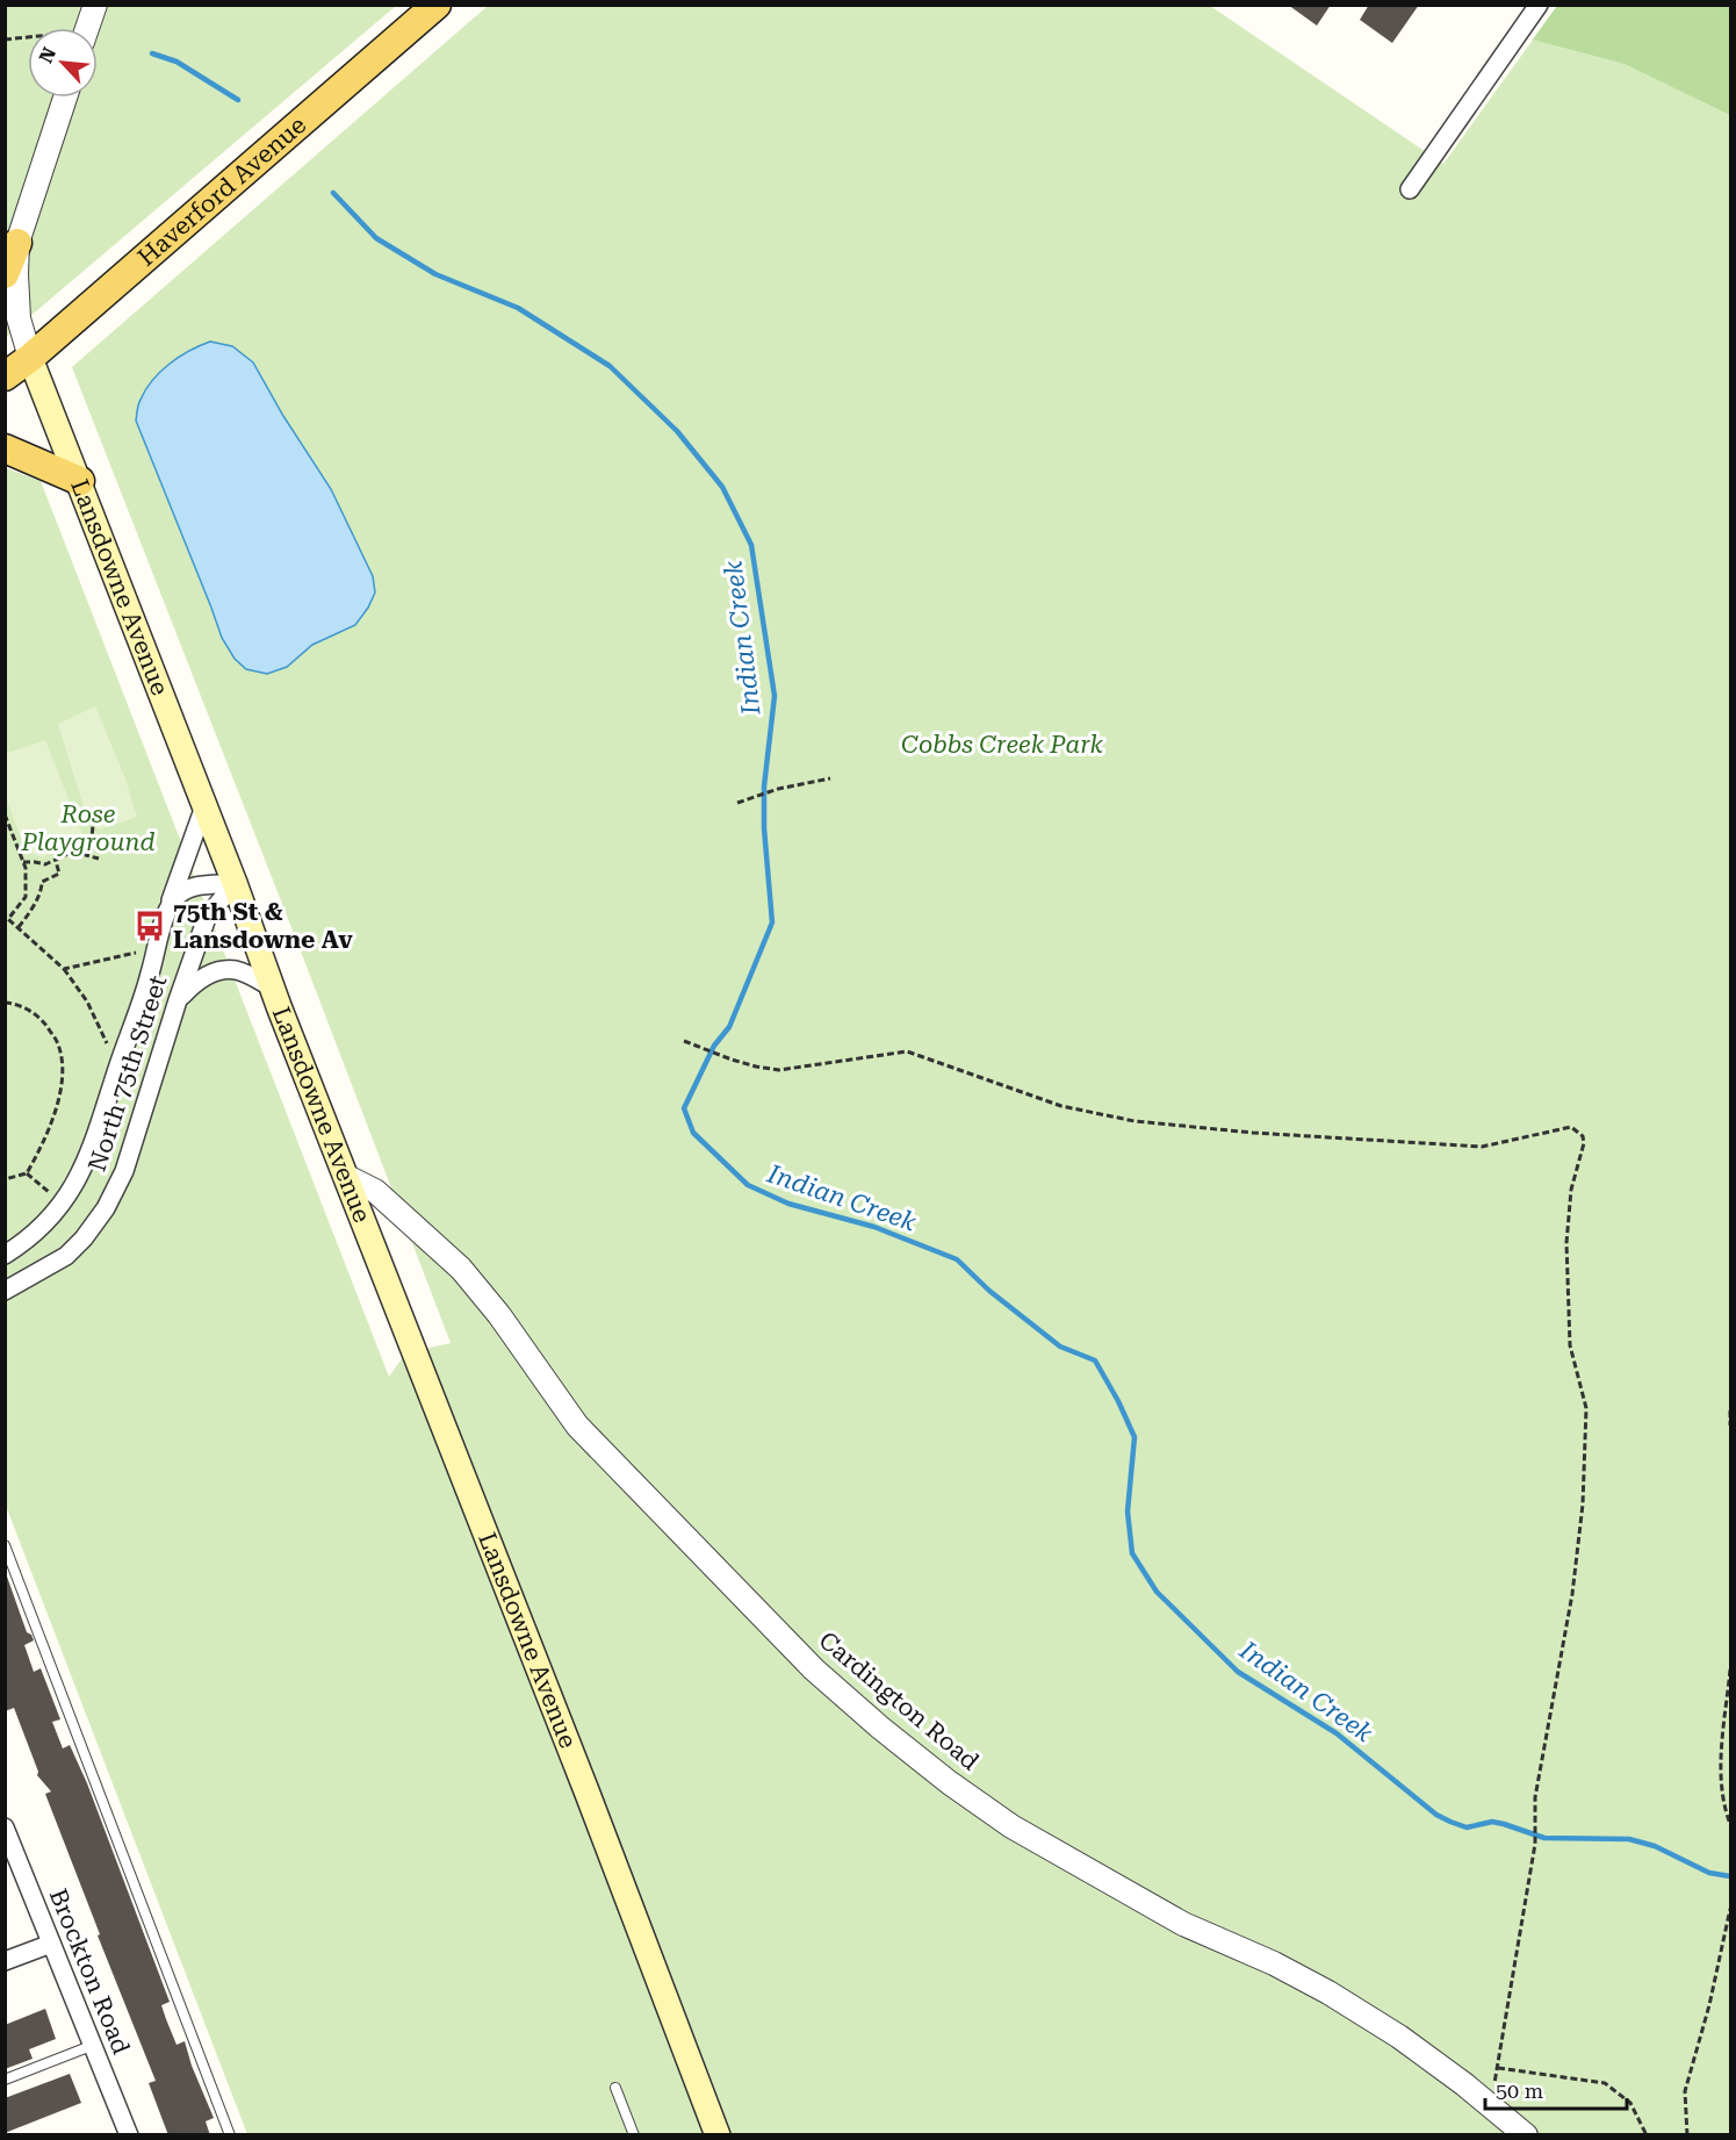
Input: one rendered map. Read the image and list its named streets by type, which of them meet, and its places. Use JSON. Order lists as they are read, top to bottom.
{
  "streets": {
    "main road": ["Haverford Avenue", "Lansdowne Avenue"],
    "street": ["North 75th Street", "Cardington Road", "Brockton Road"]
  },
  "crossings": [
    ["Haverford Avenue", "Lansdowne Avenue"],
    ["Lansdowne Avenue", "North 75th Street"],
    ["Lansdowne Avenue", "Cardington Road"]
  ],
  "water": ["Indian Creek"],
  "parks": ["Cobbs Creek Park", "Rose Playground"],
  "places": {
    "bus stop": ["75th St & Lansdowne Av"]
  },
  "scale_bar": "50 m",
  "north": "top left"
}
